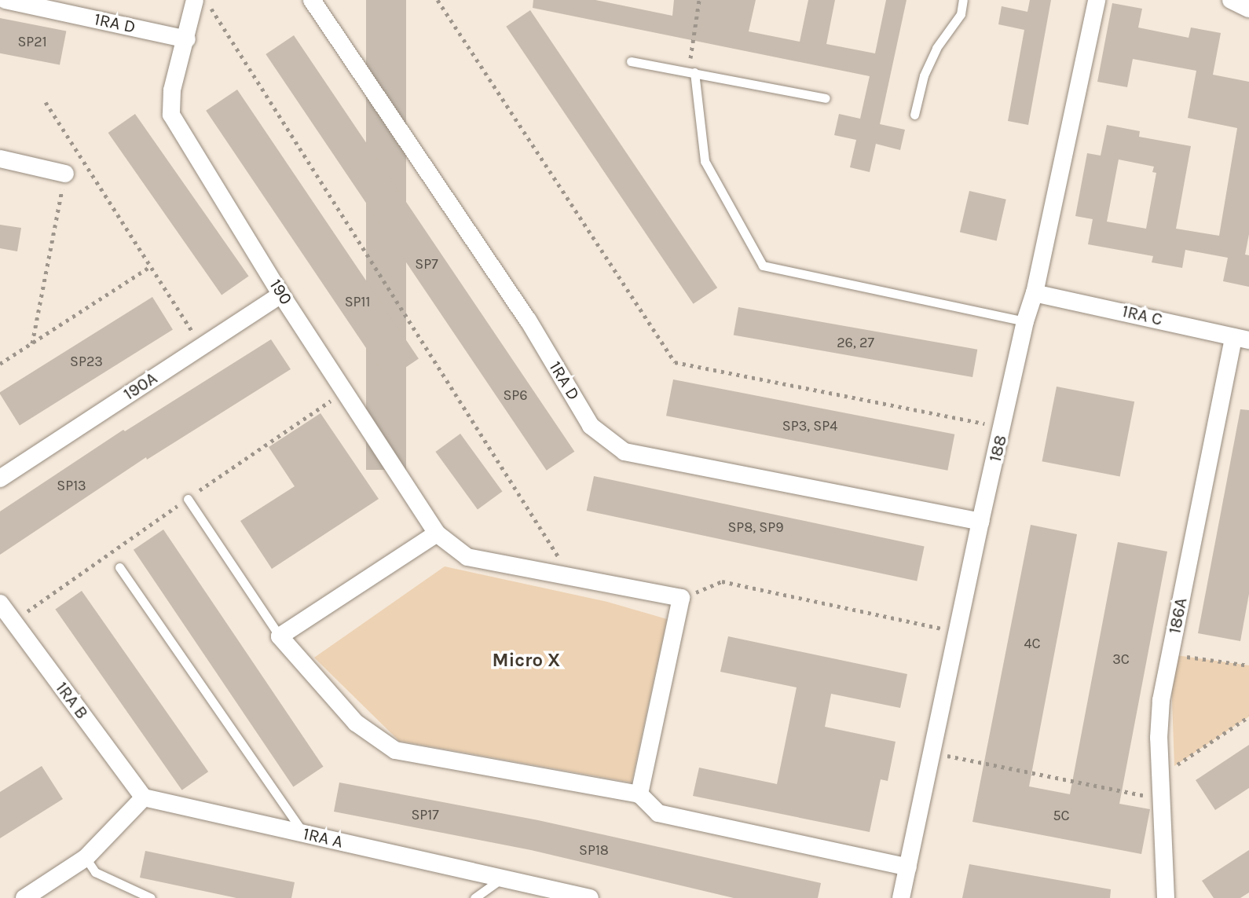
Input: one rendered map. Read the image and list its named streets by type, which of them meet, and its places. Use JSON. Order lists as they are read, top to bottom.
{
  "streets": {
    "street": [
      "1RA D",
      "190",
      "1RA C",
      "190A",
      "188",
      "186A",
      "1RA B",
      "1RA A"
    ]
  },
  "crossings": [
    ["1RA D", "190"],
    ["1RA D", "188"],
    ["190", "190A"],
    ["1RA C", "188"],
    ["1RA C", "186A"],
    ["1RA B", "1RA A"]
  ],
  "districts": ["Micro X"],
  "house_numbers": [
    "SP21",
    "SP7",
    "SP11",
    "26, 27",
    "SP23",
    "SP6",
    "SP3, SP4",
    "SP13",
    "SP8, SP9",
    "4C",
    "3C",
    "SP17",
    "5C",
    "SP18"
  ]
}
